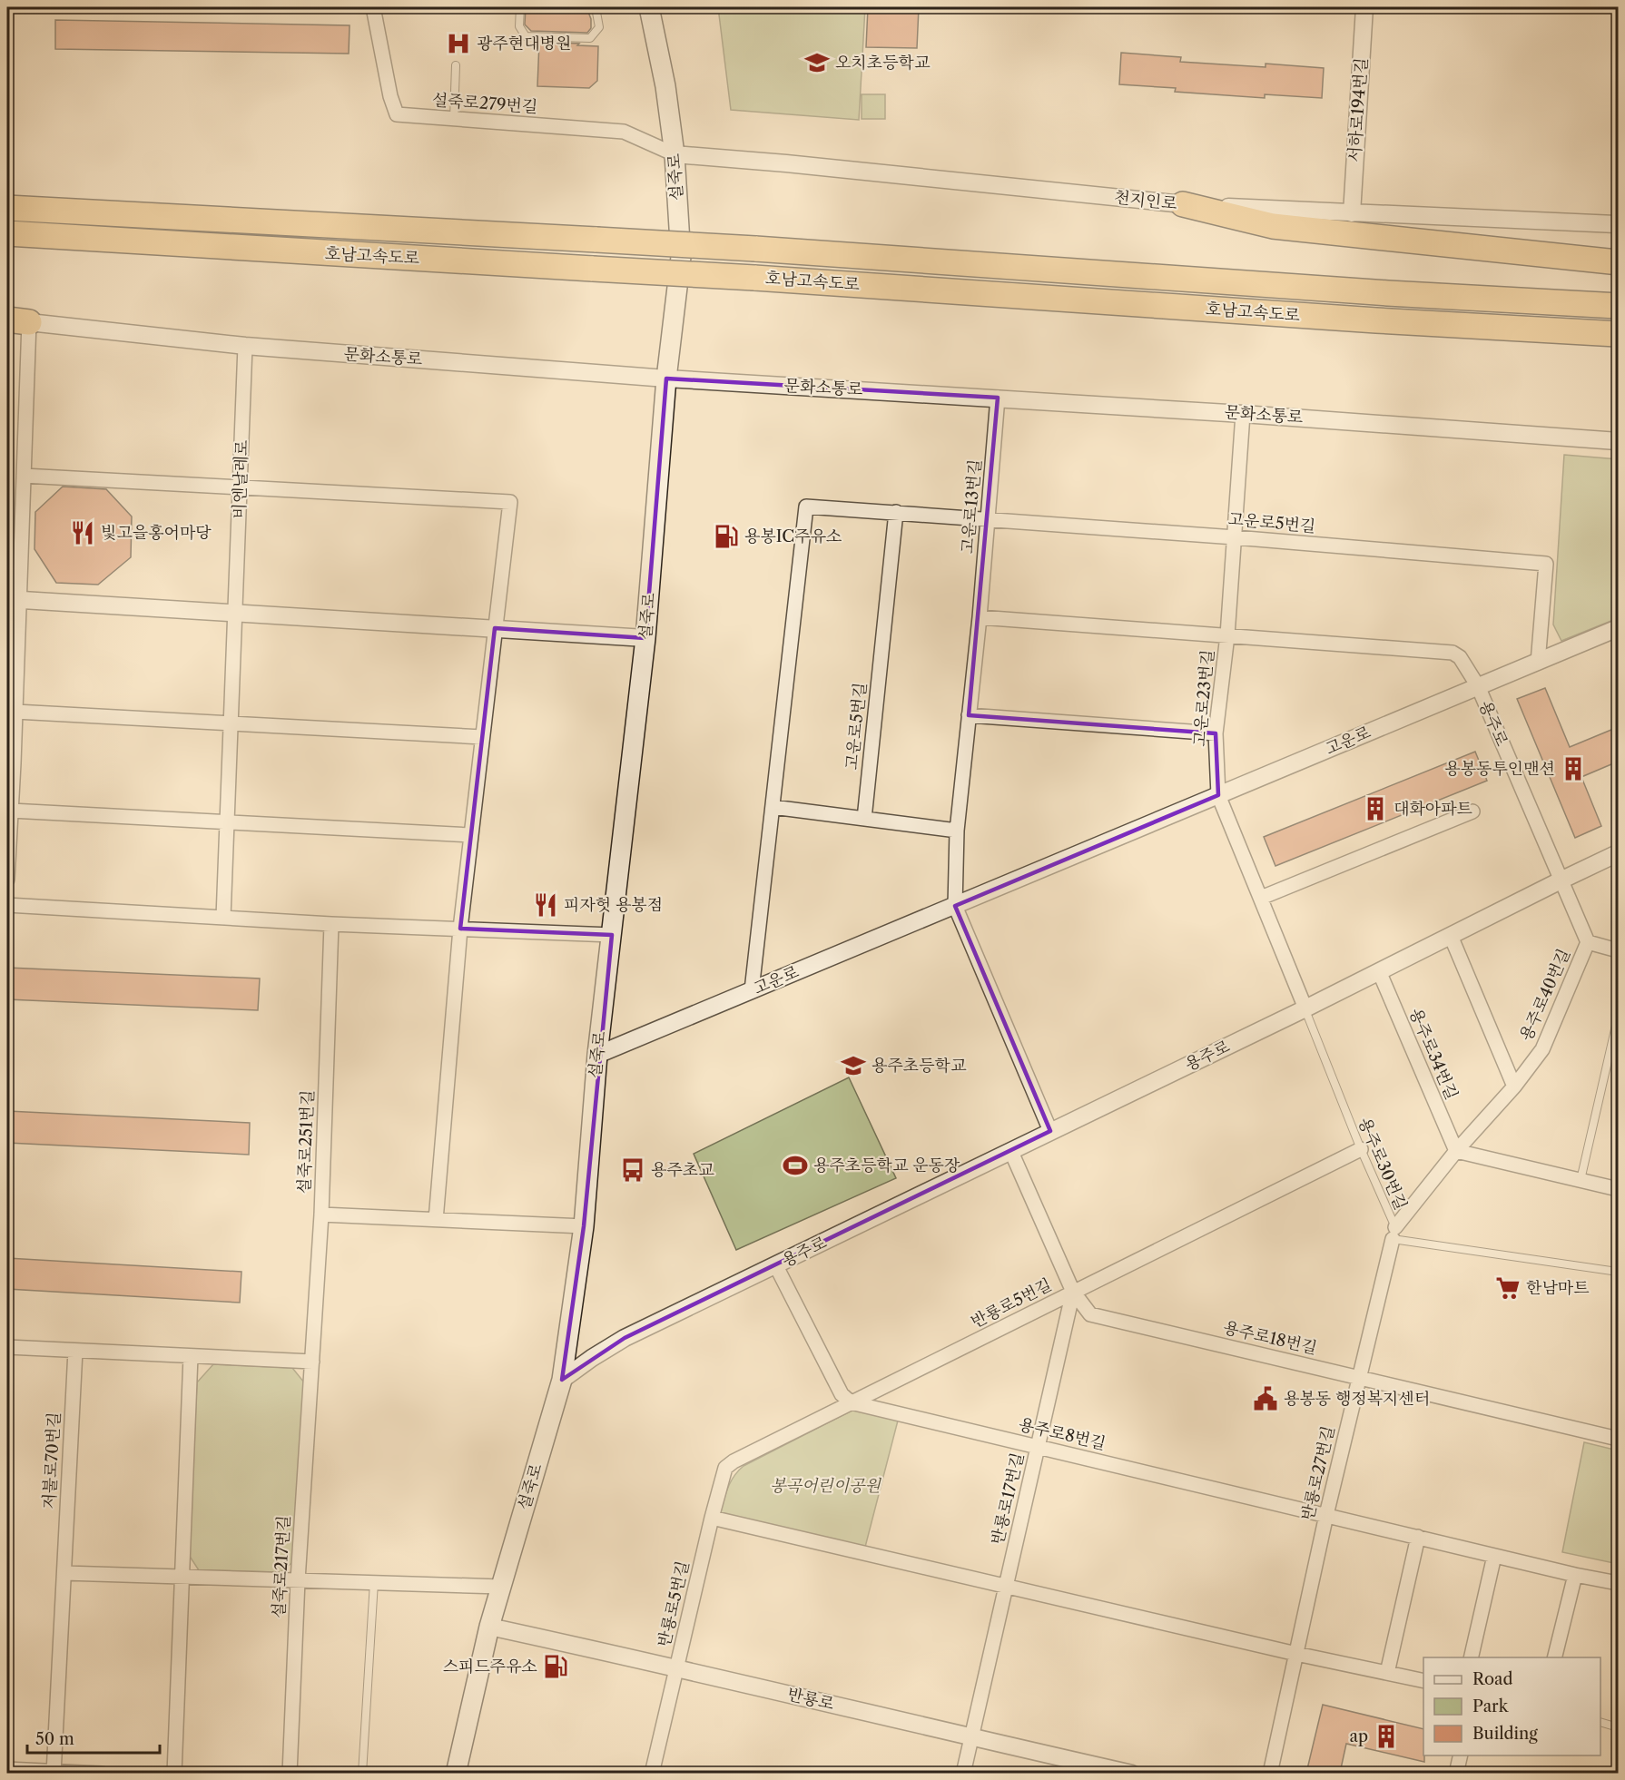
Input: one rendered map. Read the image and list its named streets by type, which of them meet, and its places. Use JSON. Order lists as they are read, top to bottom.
{
  "streets": {
    "highway": ["호남고속도로"],
    "main road": ["설죽로"],
    "street": [
      "설죽로279번길",
      "서하로194번길",
      "천지인로",
      "문화소통로",
      "비엔날레로",
      "고운로13번길",
      "고운로5번길",
      "고운로23번길",
      "용주로",
      "고운로",
      "용주로40번길",
      "용주로34번길",
      "설죽로251번길",
      "반룡로5번길",
      "용주로18번길",
      "용주로8번길",
      "저불로70번길",
      "반룡로27번길",
      "반룡로17번길",
      "설죽로217번길",
      "반룡로"
    ],
    "lane": ["용주로30번길"]
  },
  "crossings": [
    ["설죽로279번길", "설죽로"],
    ["설죽로279번길", "천지인로"],
    ["서하로194번길", "천지인로"],
    ["설죽로", "천지인로"],
    ["설죽로", "문화소통로"],
    ["설죽로", "용주로"],
    ["설죽로", "고운로"],
    ["설죽로", "반룡로"],
    ["문화소통로", "비엔날레로"],
    ["문화소통로", "고운로13번길"],
    ["문화소통로", "고운로23번길"],
    ["고운로13번길", "고운로5번길"],
    ["고운로13번길", "고운로23번길"],
    ["고운로13번길", "고운로"],
    ["고운로5번길", "고운로23번길"],
    ["고운로5번길", "고운로"],
    ["고운로23번길", "용주로"],
    ["고운로23번길", "고운로"],
    ["용주로", "고운로"],
    ["용주로", "용주로40번길"],
    ["용주로", "용주로34번길"],
    ["용주로", "용주로30번길"],
    ["용주로", "용주로18번길"],
    ["설죽로251번길", "설죽로217번길"],
    ["용주로30번길", "반룡로5번길"],
    ["용주로30번길", "반룡로27번길"],
    ["반룡로5번길", "용주로18번길"],
    ["반룡로5번길", "용주로8번길"],
    ["반룡로5번길", "반룡로17번길"],
    ["반룡로5번길", "반룡로"],
    ["용주로18번길", "반룡로27번길"],
    ["용주로18번길", "반룡로17번길"],
    ["용주로8번길", "반룡로27번길"],
    ["용주로8번길", "반룡로17번길"],
    ["반룡로17번길", "반룡로"]
  ],
  "parks": ["봉곡어린이공원"],
  "places": {
    "hospital": ["광주현대병원"],
    "school or university": ["오치초등학교", "용주초등학교"],
    "restaurant": ["빛고을홍어마당", "피자헛 용봉점"],
    "fuel station": ["용봉IC주유소", "스피드주유소"],
    "building": ["용봉동투인맨션", "대화아파트", "ap"],
    "sports": ["용주초등학교 운동장"],
    "bus stop": ["용주초교"],
    "supermarket": ["한남마트"],
    "public building": ["용봉동 행정복지센터"]
  },
  "legend": ["Road", "Park", "Building"],
  "scale_bar": "50 m"
}
